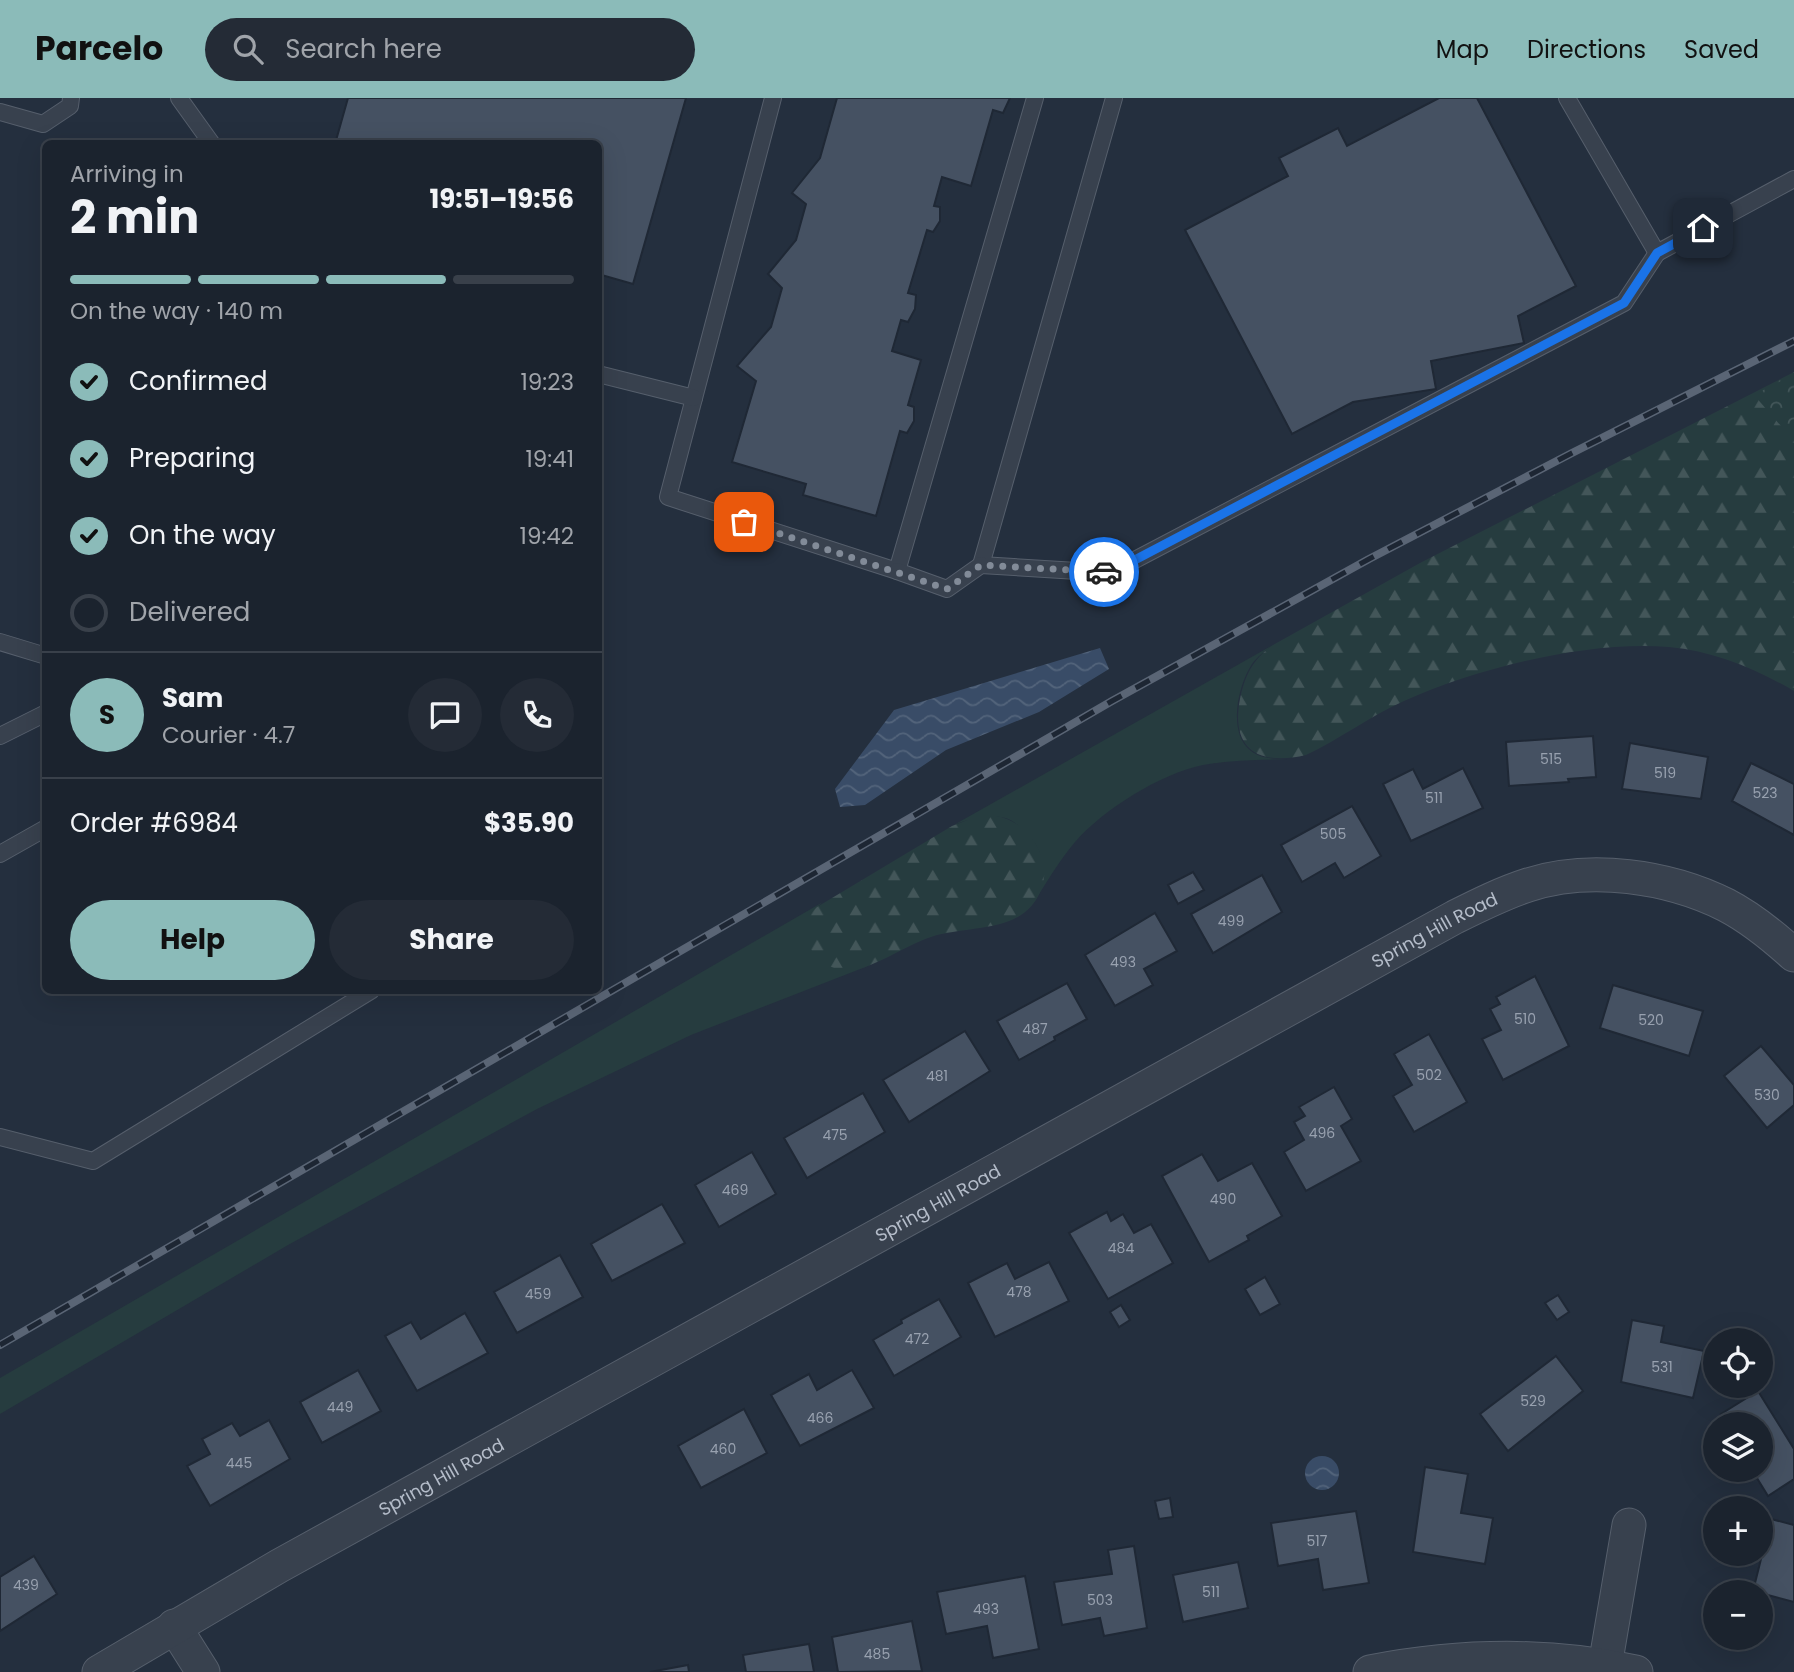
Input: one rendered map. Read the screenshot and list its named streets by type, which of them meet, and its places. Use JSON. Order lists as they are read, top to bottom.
{
  "streets": {
    "street": ["Spring Hill Road"]
  },
  "house_numbers": [
    "515",
    "519",
    "523",
    "511",
    "505",
    "499",
    "493",
    "510",
    "520",
    "487",
    "502",
    "481",
    "530",
    "496",
    "475",
    "469",
    "490",
    "484",
    "478",
    "459",
    "472",
    "531",
    "529",
    "449",
    "466",
    "460",
    "445",
    "517",
    "439",
    "511",
    "503",
    "493",
    "485"
  ],
  "page": {
    "header": "Parcelo",
    "search": "Search here",
    "nav": ["Map", "Directions", "Saved"],
    "heading": ["2 min", "Arriving in", "19:51–19:56"],
    "panel": [
      "Sam",
      "Courier · 4.7",
      "Order #6984",
      "$35.90"
    ],
    "bar": "On the way · 140 m",
    "list": [
      ["Confirmed", "19:23"],
      ["Preparing", "19:41"],
      ["On the way", "19:42"],
      "Delivered"
    ],
    "round": "S",
    "buttons": ["Help", "Share"],
    "map_buttons": ["+", "−"]
  }
}
